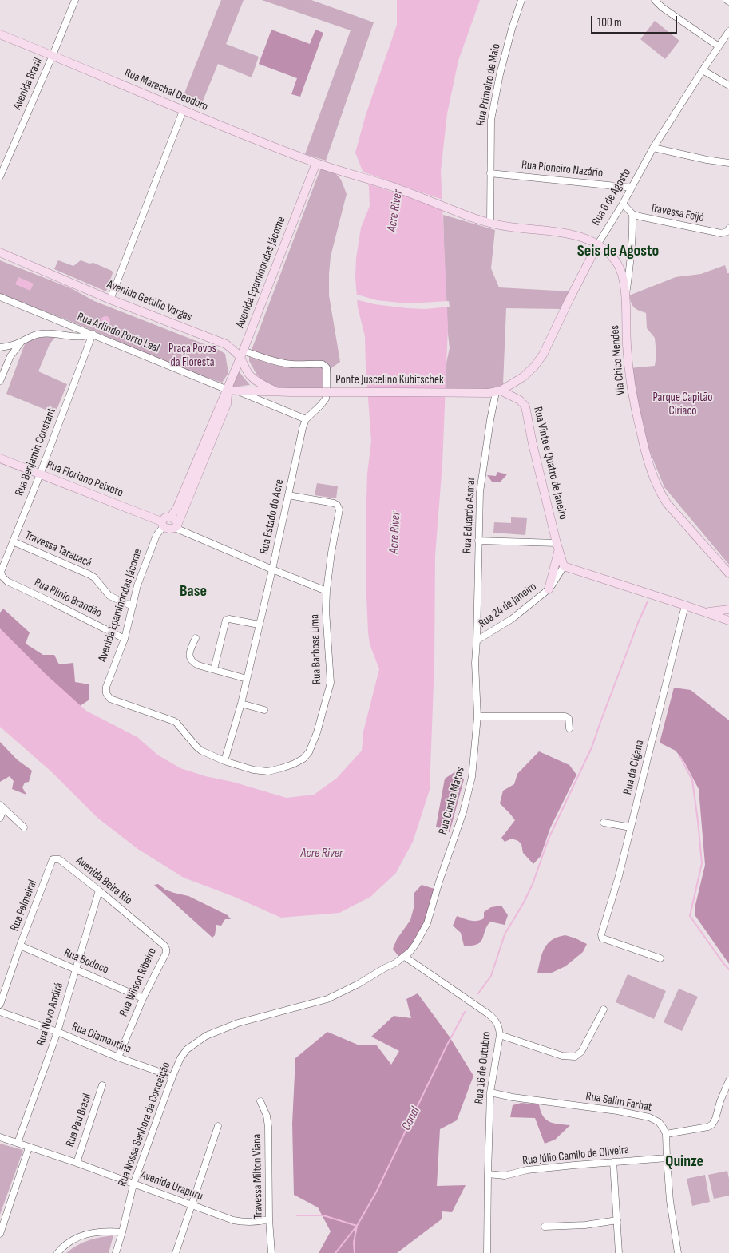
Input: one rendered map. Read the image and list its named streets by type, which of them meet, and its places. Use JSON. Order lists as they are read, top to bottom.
{
  "streets": {
    "main road": [
      "Rua Marechal Deodoro",
      "Rua 6 de Agosto",
      "Avenida Epaminondas Jácome",
      "Avenida Getúlio Vargas",
      "Via Chico Mendes",
      "Ponte Juscelino Kubitschek",
      "Rua Vinte e Quatro de Janeiro",
      "Rua Floriano Peixoto"
    ],
    "street": [
      "Avenida Brasil",
      "Rua Primeiro de Maio",
      "Rua Pioneiro Nazário",
      "Travessa Feijó",
      "Rua Arlindo Porto Leal",
      "Rua Benjamin Constant",
      "Rua Eduardo Asmar",
      "Rua Estado do Acre",
      "Travessa Tarauacá",
      "Rua Plínio Brandão",
      "Rua 24 de Janeiro",
      "Rua Barbosa Lima",
      "Rua da Cigana",
      "Rua Cunha Matos",
      "Avenida Beira Rio",
      "Rua Palmeiral",
      "Rua Bodoco",
      "Rua Wilson Ribeiro",
      "Rua Novo Andirá",
      "Rua Diamantina",
      "Rua 16 de Outubro",
      "Rua Salim Farhat",
      "Rua Pau Brasil",
      "Rua Nossa Senhora da Conceição",
      "Rua Júlio Camilo de Oliveira",
      "Travessa Milton Viana",
      "Avenida Urapuru"
    ]
  },
  "crossings": [
    ["Avenida Brasil", "Rua Marechal Deodoro"],
    ["Rua Primeiro de Maio", "Rua Marechal Deodoro"],
    ["Rua Primeiro de Maio", "Rua Pioneiro Nazário"],
    ["Rua Marechal Deodoro", "Rua 6 de Agosto"],
    ["Rua Marechal Deodoro", "Avenida Epaminondas Jácome"],
    ["Rua Marechal Deodoro", "Via Chico Mendes"],
    ["Rua Pioneiro Nazário", "Rua 6 de Agosto"],
    ["Rua 6 de Agosto", "Travessa Feijó"],
    ["Rua 6 de Agosto", "Via Chico Mendes"],
    ["Rua 6 de Agosto", "Ponte Juscelino Kubitschek"],
    ["Rua 6 de Agosto", "Rua Vinte e Quatro de Janeiro"],
    ["Rua 6 de Agosto", "Rua Eduardo Asmar"],
    ["Avenida Epaminondas Jácome", "Avenida Getúlio Vargas"],
    ["Avenida Epaminondas Jácome", "Rua Arlindo Porto Leal"],
    ["Avenida Epaminondas Jácome", "Rua Floriano Peixoto"],
    ["Avenida Epaminondas Jácome", "Rua Estado do Acre"],
    ["Avenida Epaminondas Jácome", "Travessa Tarauacá"],
    ["Avenida Epaminondas Jácome", "Rua Plínio Brandão"],
    ["Avenida Epaminondas Jácome", "Rua Barbosa Lima"],
    ["Avenida Getúlio Vargas", "Rua Arlindo Porto Leal"],
    ["Avenida Getúlio Vargas", "Ponte Juscelino Kubitschek"],
    ["Avenida Getúlio Vargas", "Rua Estado do Acre"],
    ["Rua Arlindo Porto Leal", "Rua Benjamin Constant"],
    ["Ponte Juscelino Kubitschek", "Rua Vinte e Quatro de Janeiro"],
    ["Ponte Juscelino Kubitschek", "Rua Eduardo Asmar"],
    ["Rua Benjamin Constant", "Rua Floriano Peixoto"],
    ["Rua Benjamin Constant", "Travessa Tarauacá"],
    ["Rua Benjamin Constant", "Rua Plínio Brandão"],
    ["Rua Vinte e Quatro de Janeiro", "Rua Eduardo Asmar"],
    ["Rua Vinte e Quatro de Janeiro", "Rua 24 de Janeiro"],
    ["Rua Floriano Peixoto", "Rua Estado do Acre"],
    ["Rua Floriano Peixoto", "Rua Barbosa Lima"],
    ["Rua Eduardo Asmar", "Rua 24 de Janeiro"],
    ["Rua Eduardo Asmar", "Rua Cunha Matos"],
    ["Rua Estado do Acre", "Rua Barbosa Lima"],
    ["Rua 24 de Janeiro", "Rua Cunha Matos"],
    ["Rua Cunha Matos", "Rua 16 de Outubro"],
    ["Rua Cunha Matos", "Rua Nossa Senhora da Conceição"],
    ["Avenida Beira Rio", "Rua Palmeiral"],
    ["Avenida Beira Rio", "Rua Wilson Ribeiro"],
    ["Avenida Beira Rio", "Rua Novo Andirá"],
    ["Rua Palmeiral", "Rua Bodoco"],
    ["Rua Bodoco", "Rua Wilson Ribeiro"],
    ["Rua Bodoco", "Rua Novo Andirá"],
    ["Rua Wilson Ribeiro", "Rua Diamantina"],
    ["Rua Novo Andirá", "Rua Diamantina"],
    ["Rua Novo Andirá", "Avenida Urapuru"],
    ["Rua Diamantina", "Rua Nossa Senhora da Conceição"],
    ["Rua 16 de Outubro", "Rua Salim Farhat"],
    ["Rua 16 de Outubro", "Rua Nossa Senhora da Conceição"],
    ["Rua 16 de Outubro", "Rua Júlio Camilo de Oliveira"],
    ["Rua Pau Brasil", "Avenida Urapuru"],
    ["Rua Nossa Senhora da Conceição", "Avenida Urapuru"],
    ["Travessa Milton Viana", "Avenida Urapuru"]
  ],
  "districts": ["Seis de Agosto", "Base", "Quinze"],
  "water": ["Acre River", "Canal"],
  "parks": ["Praça Povos da Floresta", "Parque Capitão Ciríaco"],
  "scale_bar": "100 m"
}
